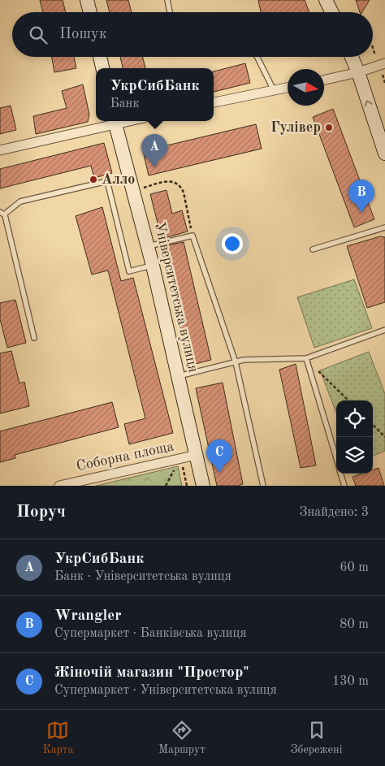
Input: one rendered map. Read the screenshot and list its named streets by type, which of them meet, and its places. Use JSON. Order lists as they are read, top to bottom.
{
  "streets": {
    "street": ["Університетська вулиця", "Соборна площа"]
  },
  "crossings": [
    ["Університетська вулиця", "Соборна площа"]
  ],
  "places": ["Гулівер", "Алло"],
  "north": "right",
  "page": {
    "search": "Пошук",
    "popup": ["УкрСибБанк", "Банк"],
    "pins": ["A", "B", "C"],
    "heading": ["Поруч", "Знайдено: 3"],
    "list": [
      {
        "mark": "A",
        "name": "УкрСибБанк",
        "note": "Банк · Університетська вулиця",
        "value": "60 m"
      },
      {
        "mark": "B",
        "name": "Wrangler",
        "note": "Супермаркет · Банківська вулиця",
        "value": "80 m"
      },
      {
        "mark": "C",
        "name": "Жіночій магазин \"Простор\"",
        "note": "Супермаркет · Університетська вулиця",
        "value": "130 m"
      }
    ],
    "nav": ["Карта", "Маршрут", "Збережені"]
  }
}
